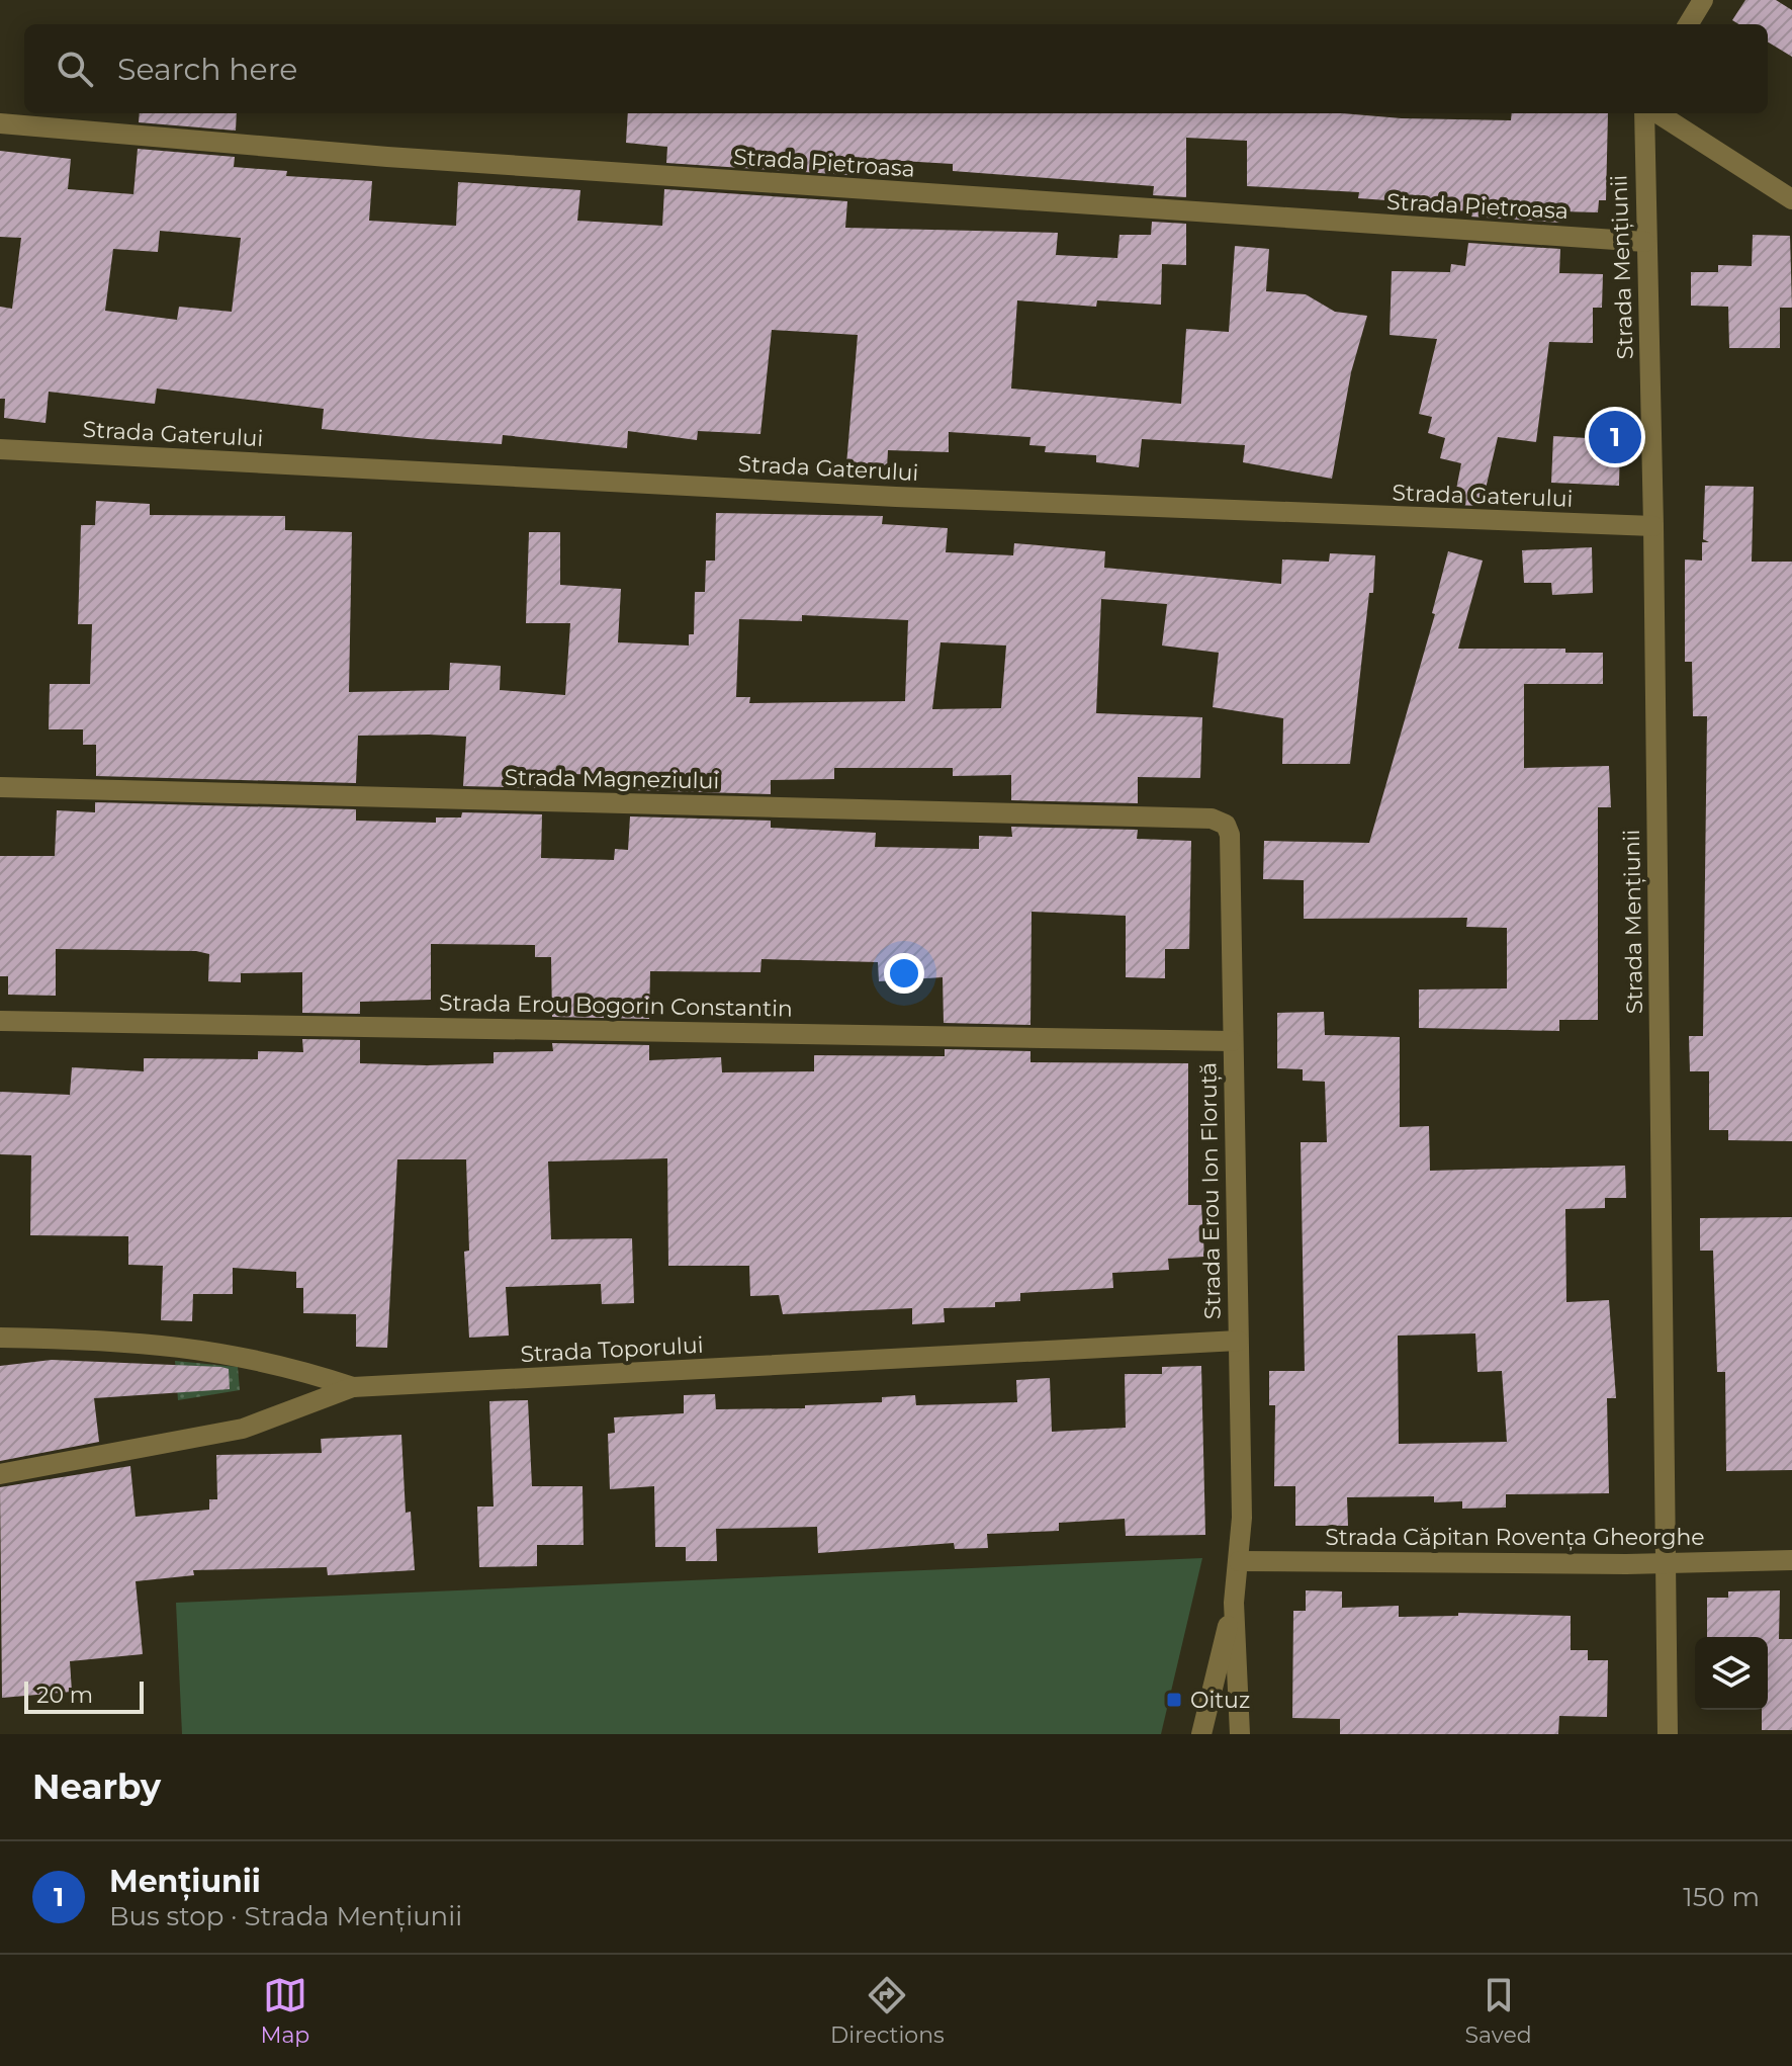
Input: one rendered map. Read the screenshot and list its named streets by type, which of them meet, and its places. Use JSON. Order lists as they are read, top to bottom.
{
  "streets": {
    "street": [
      "Strada Pietroasa",
      "Strada Mențiunii",
      "Strada Gaterului",
      "Strada Magneziului",
      "Strada Erou Bogorin Constantin",
      "Strada Erou Ion Floruță",
      "Strada Toporului",
      "Strada Căpitan Rovența Gheorghe"
    ]
  },
  "crossings": [
    ["Strada Pietroasa", "Strada Mențiunii"],
    ["Strada Mențiunii", "Strada Gaterului"],
    ["Strada Mențiunii", "Strada Căpitan Rovența Gheorghe"],
    ["Strada Magneziului", "Strada Erou Ion Floruță"],
    ["Strada Erou Bogorin Constantin", "Strada Erou Ion Floruță"],
    ["Strada Erou Ion Floruță", "Strada Toporului"],
    ["Strada Erou Ion Floruță", "Strada Căpitan Rovența Gheorghe"]
  ],
  "places": {
    "transit": ["Oituz"]
  },
  "scale_bar": "20 m",
  "page": {
    "search": "Search here",
    "pins": "1",
    "scale": "20 m",
    "heading": "Nearby",
    "list": [
      {
        "mark": "1",
        "name": "Mențiunii",
        "note": "Bus stop · Strada Mențiunii",
        "value": "150 m"
      }
    ],
    "nav": ["Map", "Directions", "Saved"]
  }
}
